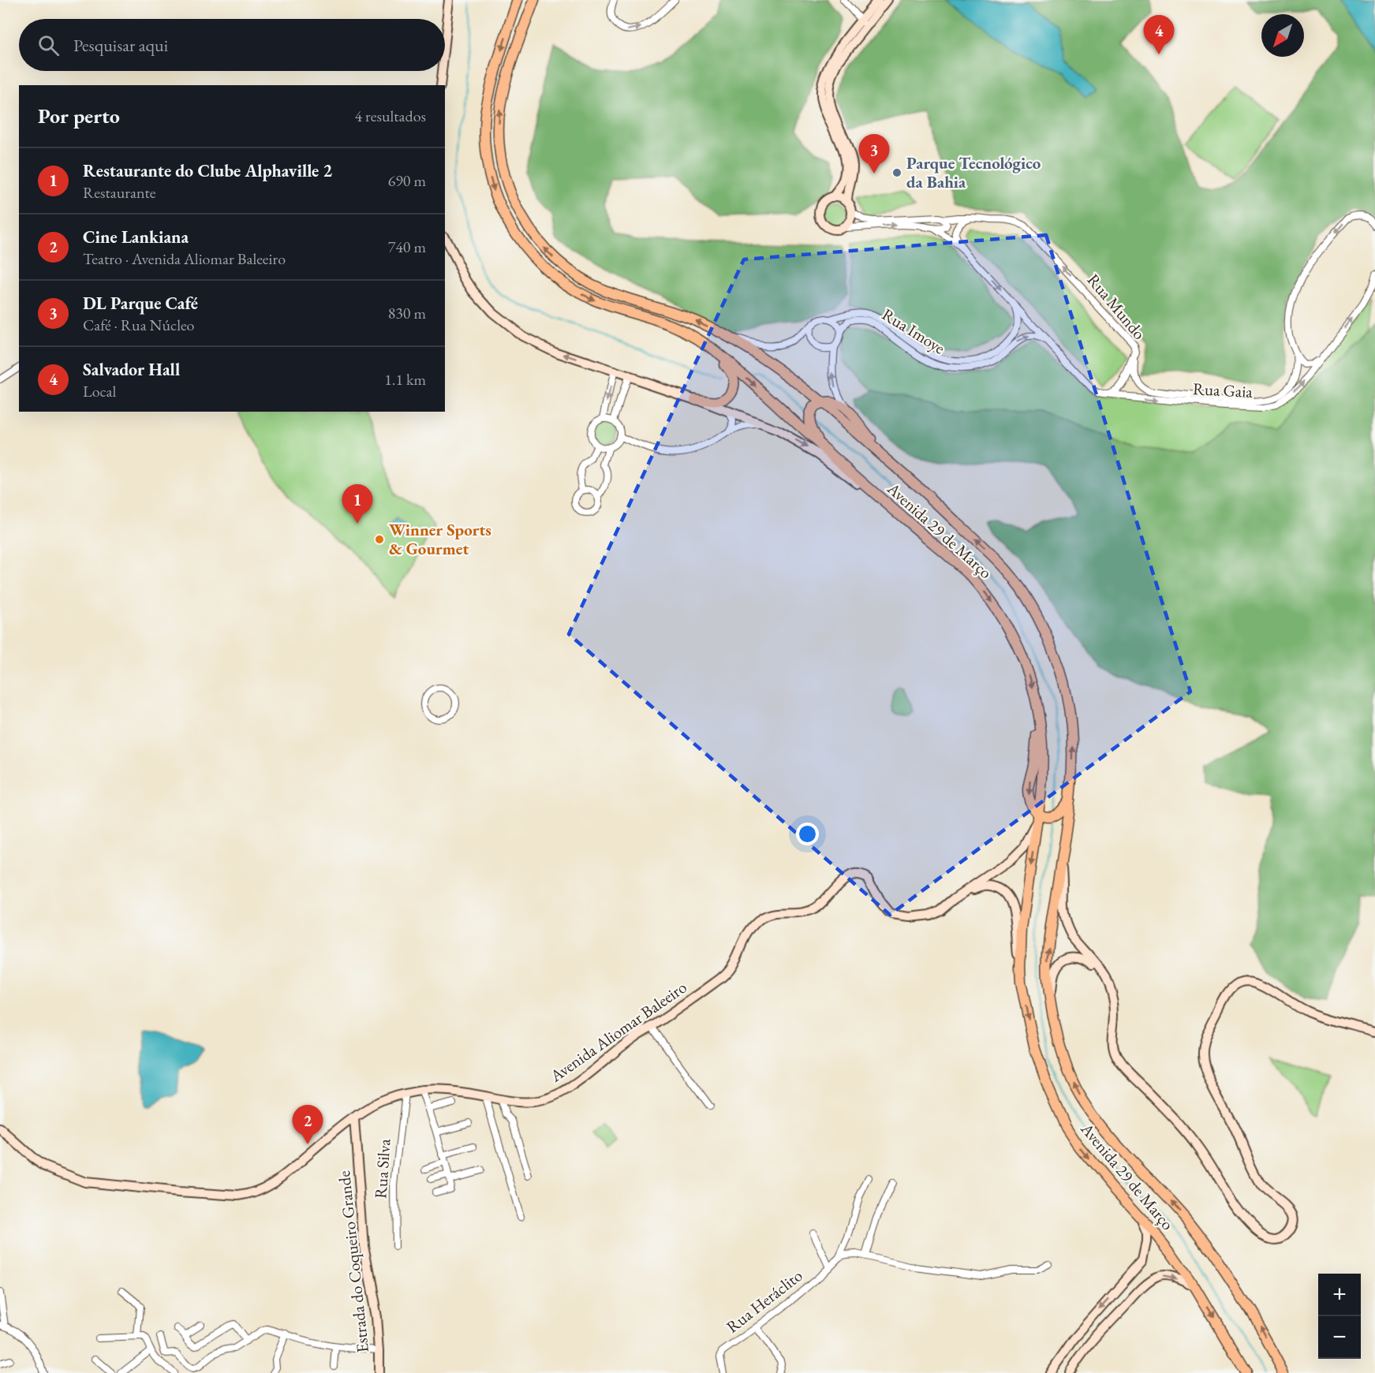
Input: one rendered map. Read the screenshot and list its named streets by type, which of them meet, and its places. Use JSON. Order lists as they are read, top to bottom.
{
  "streets": {
    "main road": ["Avenida 29 de Março", "Avenida Aliomar Baleeiro", "Estrada do Coqueiro Grande"],
    "street": [
      "Rua Mundo",
      "Rua Imoye",
      "Rua Gaia",
      "Rua Silva",
      "Rua Heráclito"
    ]
  },
  "crossings": [
    ["Rua Mundo", "Rua Gaia"],
    ["Avenida 29 de Março", "Avenida Aliomar Baleeiro"],
    ["Avenida Aliomar Baleeiro", "Rua Silva"],
    ["Avenida Aliomar Baleeiro", "Estrada do Coqueiro Grande"]
  ],
  "one_way": ["Rua Mundo", "Rua Imoye"],
  "places": ["Parque Tecnológico da Bahia", "Winner Sports & Gourmet"],
  "north": "bottom left",
  "page": {
    "pins": [
      "4",
      "3",
      "1",
      "2"
    ],
    "search": "Pesquisar aqui",
    "heading": ["Por perto", "4 resultados"],
    "list": [
      {
        "mark": "1",
        "name": "Restaurante do Clube Alphaville 2",
        "note": "Restaurante",
        "value": "690 m"
      },
      {
        "mark": "2",
        "name": "Cine Lankiana",
        "note": "Teatro · Avenida Aliomar Baleeiro",
        "value": "740 m"
      },
      {
        "mark": "3",
        "name": "DL Parque Café",
        "note": "Café · Rua Núcleo",
        "value": "830 m"
      },
      {
        "mark": "4",
        "name": "Salvador Hall",
        "note": "Local",
        "value": "1.1 km"
      }
    ],
    "map_buttons": ["+", "−"]
  }
}
